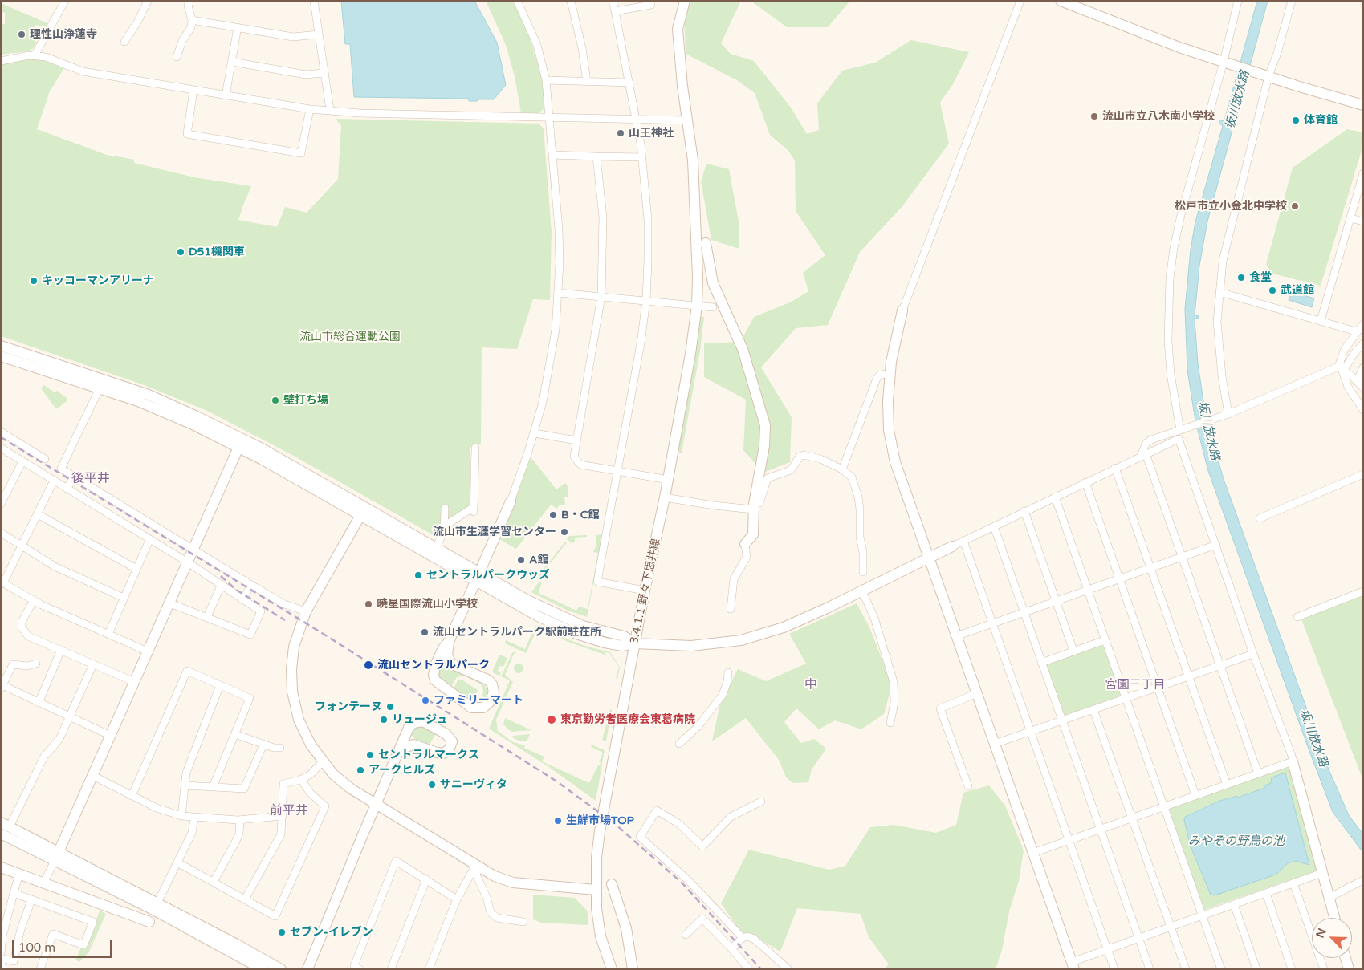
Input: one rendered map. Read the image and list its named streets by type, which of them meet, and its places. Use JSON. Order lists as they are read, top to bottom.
{
  "streets": {
    "street": ["3.4.1.1 野々下思井線"]
  },
  "districts": [
    "後平井",
    "中",
    "宮園三丁目",
    "前平井"
  ],
  "water": ["坂川放水路", "みやぞの野鳥の池"],
  "parks": ["流山市総合運動公園"],
  "places": [
    "理性山浄蓮寺",
    "流山市立八木南小学校",
    "体育館",
    "山王神社",
    "松戸市立小金北中学校",
    "D51機関車",
    "食堂",
    "キッコーマンアリーナ",
    "武道館",
    "壁打ち場",
    "B・C館",
    "流山市生涯学習センター",
    "A館",
    "セントラルパークウッズ",
    "暁星国際流山小学校",
    "流山セントラルパーク駅前駐在所",
    "流山セントラルパーク",
    "ファミリーマート",
    "フォンテーヌ",
    "リュージュ",
    "東京勤労者医療会東葛病院",
    "セントラルマークス",
    "アークヒルズ",
    "サニーヴィタ",
    "生鮮市場TOP",
    "セブン-イレブン"
  ],
  "scale_bar": "100 m",
  "north": "top left"
}
